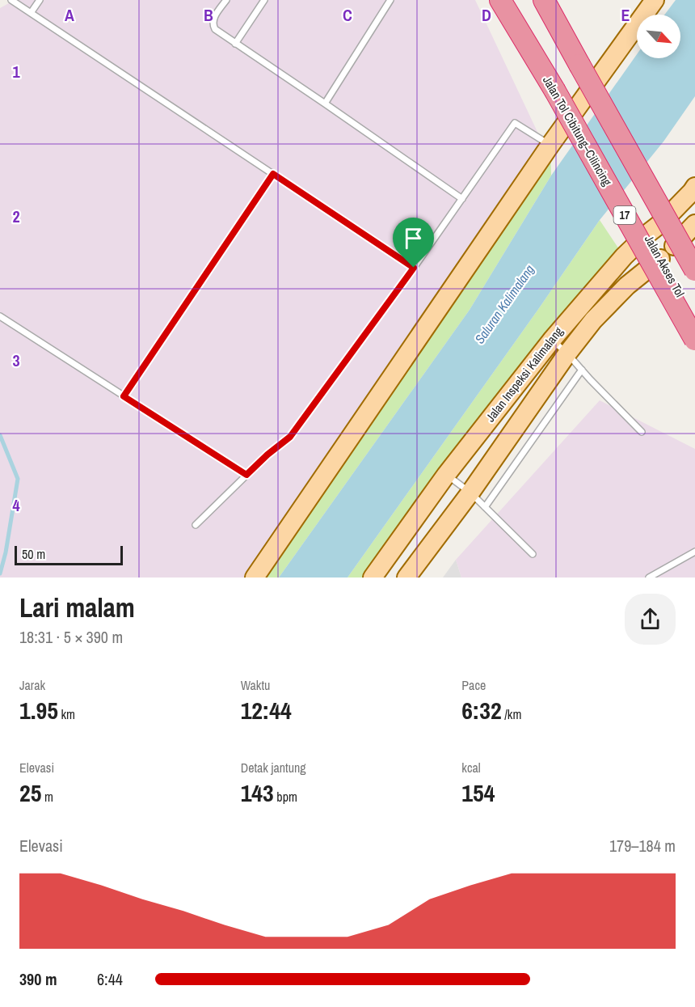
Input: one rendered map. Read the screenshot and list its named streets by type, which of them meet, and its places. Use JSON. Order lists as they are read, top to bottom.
{
  "streets": {
    "highway": ["Jalan Tol Cibitung–Cilincing", "17"],
    "main road": ["Jalan Akses Tol", "Jalan Inspeksi Kalimalang"]
  },
  "crossings": [
    ["Jalan Akses Tol", "Jalan Inspeksi Kalimalang"]
  ],
  "water": ["Saluran Kalimalang"],
  "scale_bar": "50 m",
  "north": "bottom right",
  "page": {
    "scale": "50 m",
    "heading": ["Lari malam", "18:31 · 5 × 390 m"],
    "stats": [
      ["Jarak", "1.95 km"],
      ["Waktu", "12:44"],
      ["Pace", "6:32 /km"],
      ["Elevasi", "25 m"],
      ["Detak jantung", "143 bpm"],
      ["kcal", "154"]
    ],
    "chart": ["Elevasi", "179–184 m"],
    "list": [
      {
        "name": "390 m",
        "note": "6:44"
      }
    ]
  },
  "grid": {
    "columns": [
      "A",
      "B",
      "C",
      "D",
      "E"
    ],
    "rows": [
      "1",
      "2",
      "3",
      "4"
    ]
  }
}
